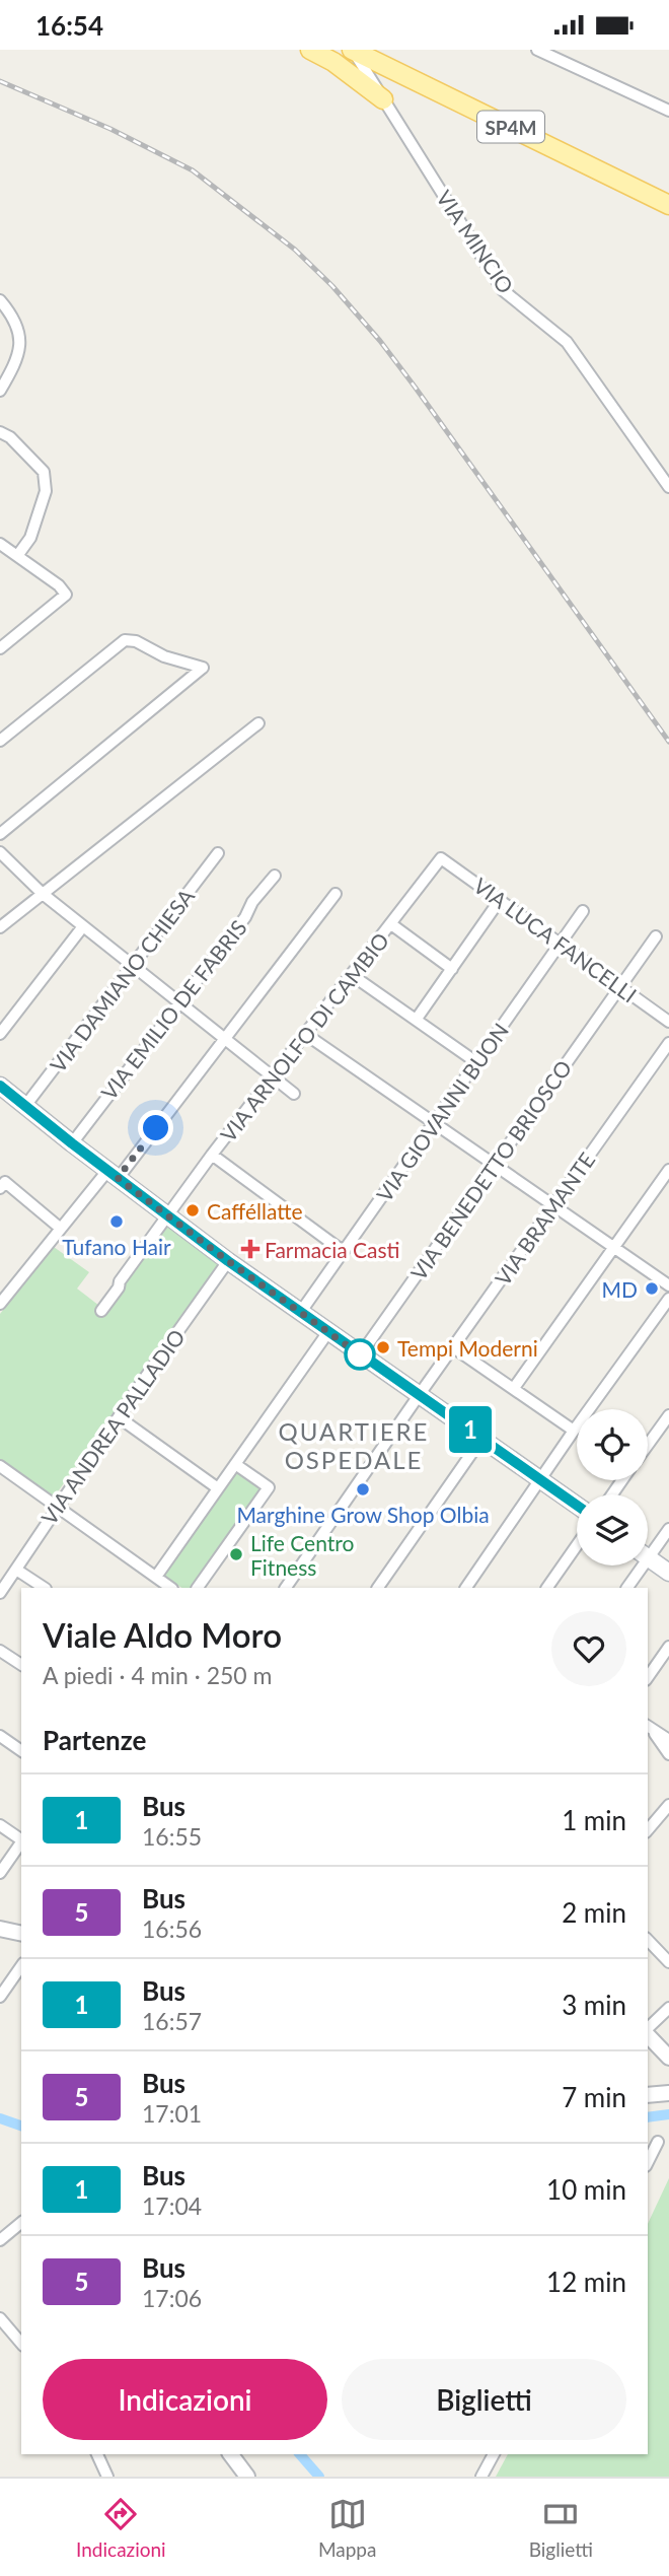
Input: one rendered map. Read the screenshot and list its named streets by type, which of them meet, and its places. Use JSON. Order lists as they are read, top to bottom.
{
  "streets": {
    "main road": ["SP4M"],
    "street": [
      "VIA MINCIO",
      "VIA LUCA FANCELLI",
      "VIA DAMIANO CHIESA",
      "VIA EMILIO DE FABRIS",
      "VIA ARNOLFO DI CAMBIO",
      "VIA GIOVANNI BUON",
      "VIA BENEDETTO BRIOSCO",
      "VIA BRAMANTE",
      "VIA ANDREA PALLADIO"
    ]
  },
  "crossings": [
    ["SP4M", "VIA MINCIO"],
    ["VIA LUCA FANCELLI", "VIA ARNOLFO DI CAMBIO"],
    ["VIA LUCA FANCELLI", "VIA GIOVANNI BUON"],
    ["VIA LUCA FANCELLI", "VIA BENEDETTO BRIOSCO"]
  ],
  "districts": ["QUARTIERE OSPEDALE"],
  "places": {
    "other": [
      "Cafféllatte",
      "Tufano Hair",
      "MD",
      "Tempi Moderni",
      "Marghine Grow Shop Olbia",
      "Life Centro Fitness"
    ],
    "health": ["Farmacia Casti"]
  },
  "lines": ["bus line 1"],
  "page": {
    "status": "16:54",
    "on_map": "1",
    "heading": [
      ["Viale Aldo Moro", "A piedi · 4 min · 250 m"],
      "Partenze"
    ],
    "list": [
      {
        "mark": "1",
        "name": "Bus",
        "note": "16:55",
        "value": "1 min"
      },
      {
        "mark": "5",
        "name": "Bus",
        "note": "16:56",
        "value": "2 min"
      },
      {
        "mark": "1",
        "name": "Bus",
        "note": "16:57",
        "value": "3 min"
      },
      {
        "mark": "5",
        "name": "Bus",
        "note": "17:01",
        "value": "7 min"
      },
      {
        "mark": "1",
        "name": "Bus",
        "note": "17:04",
        "value": "10 min"
      },
      {
        "mark": "5",
        "name": "Bus",
        "note": "17:06",
        "value": "12 min"
      }
    ],
    "buttons": ["Indicazioni", "Biglietti"],
    "tabs": ["Indicazioni", "Mappa", "Biglietti"]
  }
}
